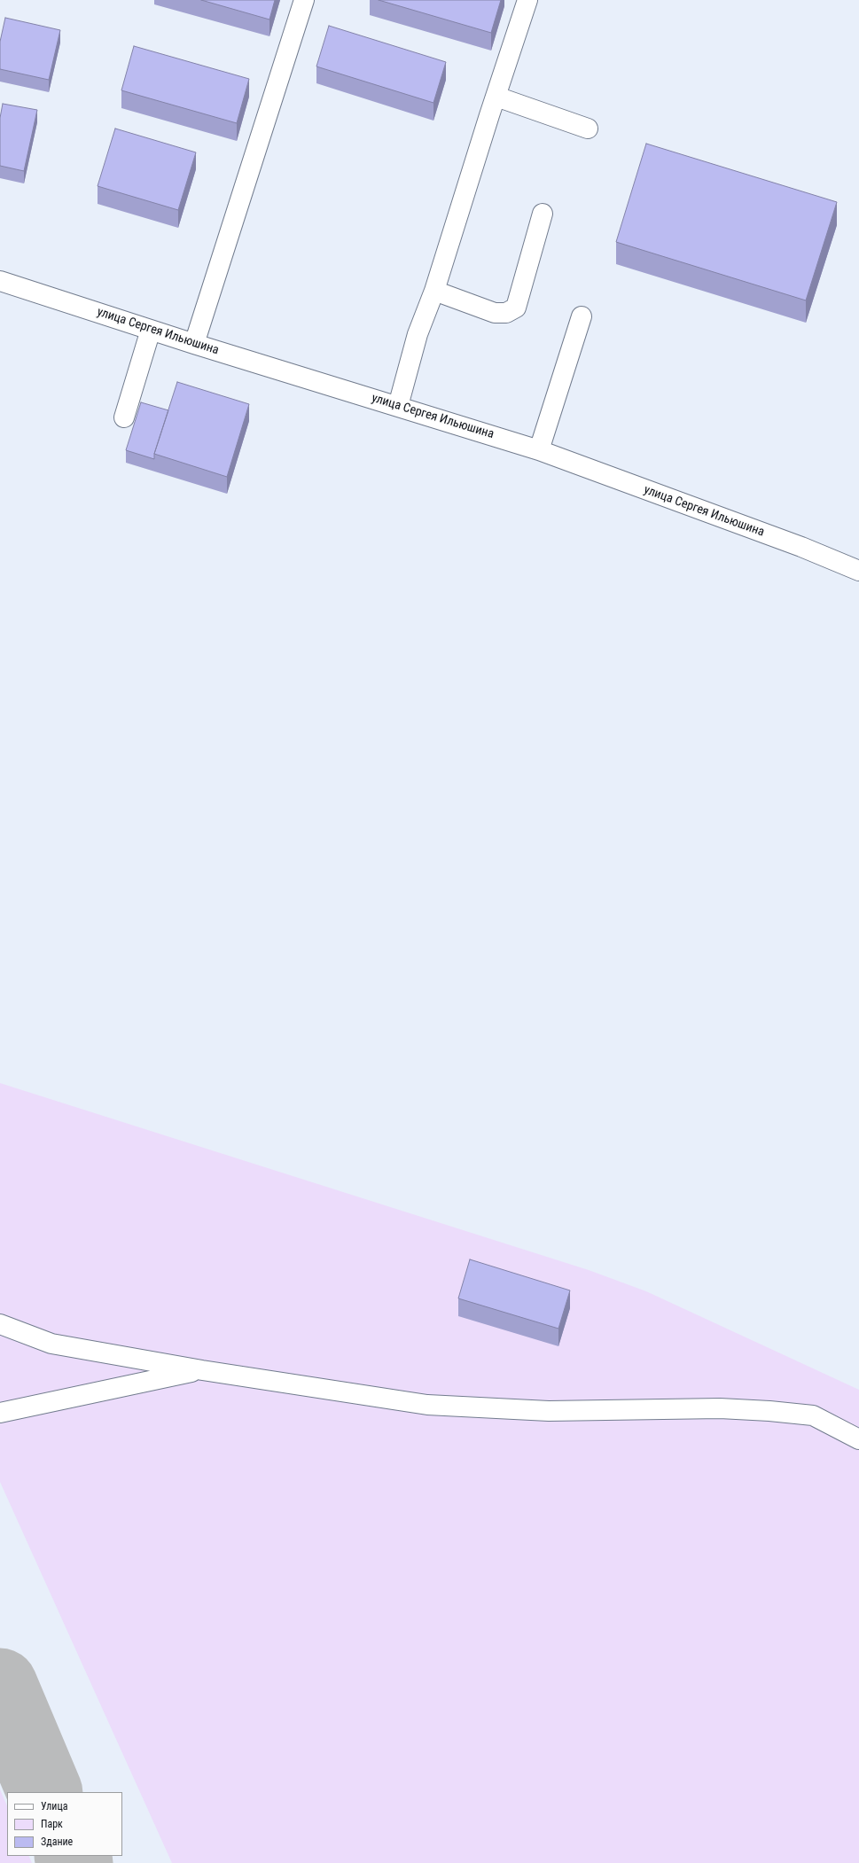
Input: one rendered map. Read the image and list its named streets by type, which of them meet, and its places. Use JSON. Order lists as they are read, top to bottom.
{
  "streets": {
    "street": ["улица Сергея Ильюшина"]
  },
  "legend": ["Улица", "Парк", "Здание"]
}
